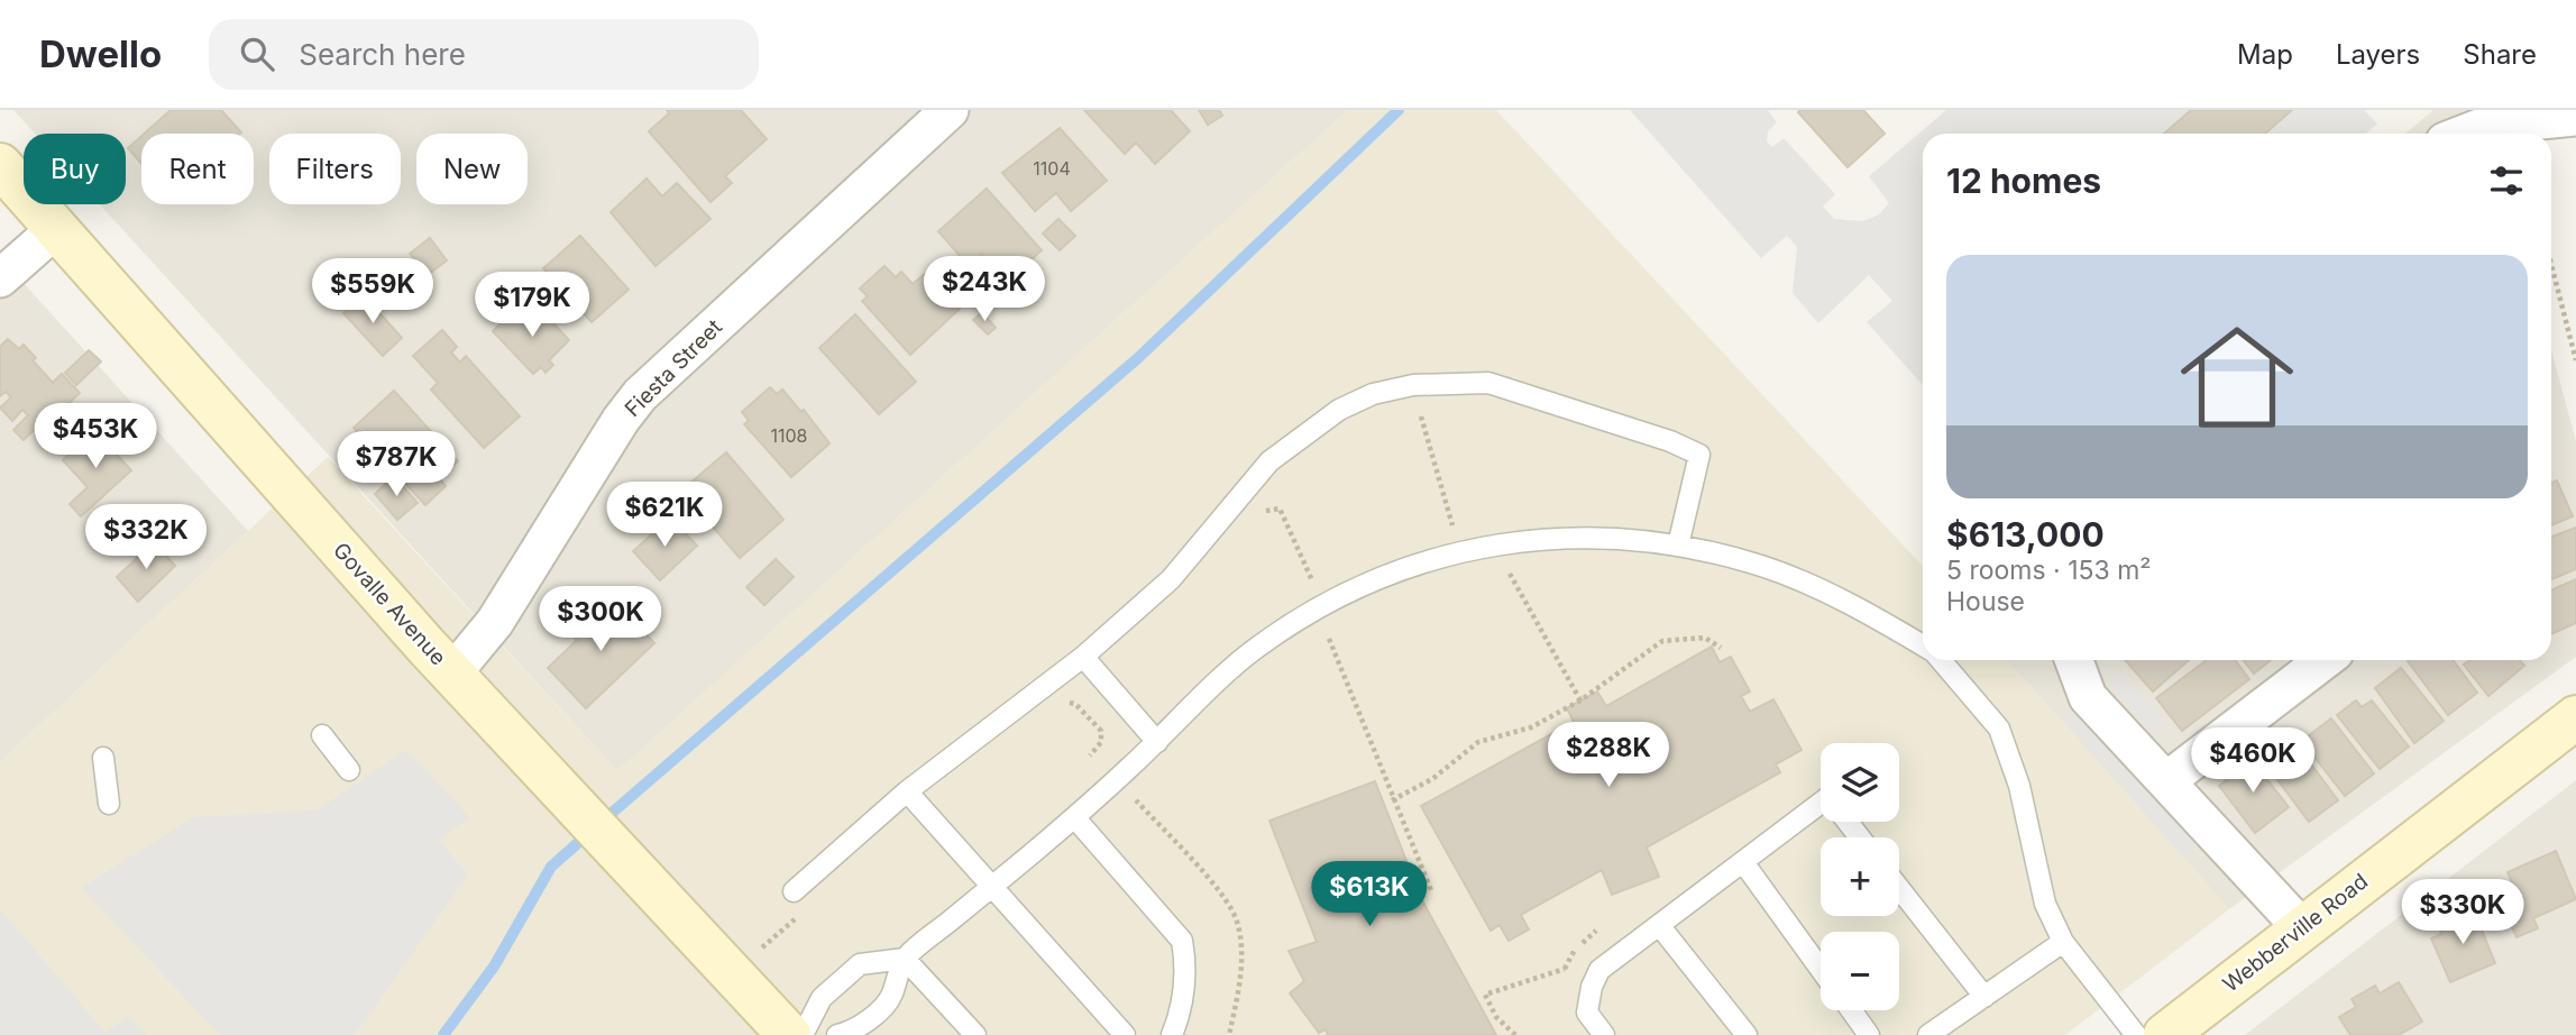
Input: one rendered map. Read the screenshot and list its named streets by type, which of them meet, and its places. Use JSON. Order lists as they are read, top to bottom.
{
  "streets": {
    "street": ["Fiesta Street", "Govalle Avenue", "Webberville Road"]
  },
  "crossings": [
    ["Fiesta Street", "Govalle Avenue"]
  ],
  "house_numbers": ["1104", "1108"],
  "page": {
    "header": "Dwello",
    "search": "Search here",
    "nav": ["Map", "Layers", "Share"],
    "chip": [
      "Buy",
      "Rent",
      "Filters",
      "New"
    ],
    "heading": "12 homes",
    "list": [
      {
        "name": "$613,000",
        "note": "5 rooms · 153 m² · House"
      }
    ],
    "price": [
      "$243K",
      "$559K",
      "$179K",
      "$453K",
      "$787K",
      "$621K",
      "$332K",
      "$300K",
      "$288K",
      "$460K",
      "$613K",
      "$330K"
    ],
    "map_buttons": ["+", "−"]
  }
}
